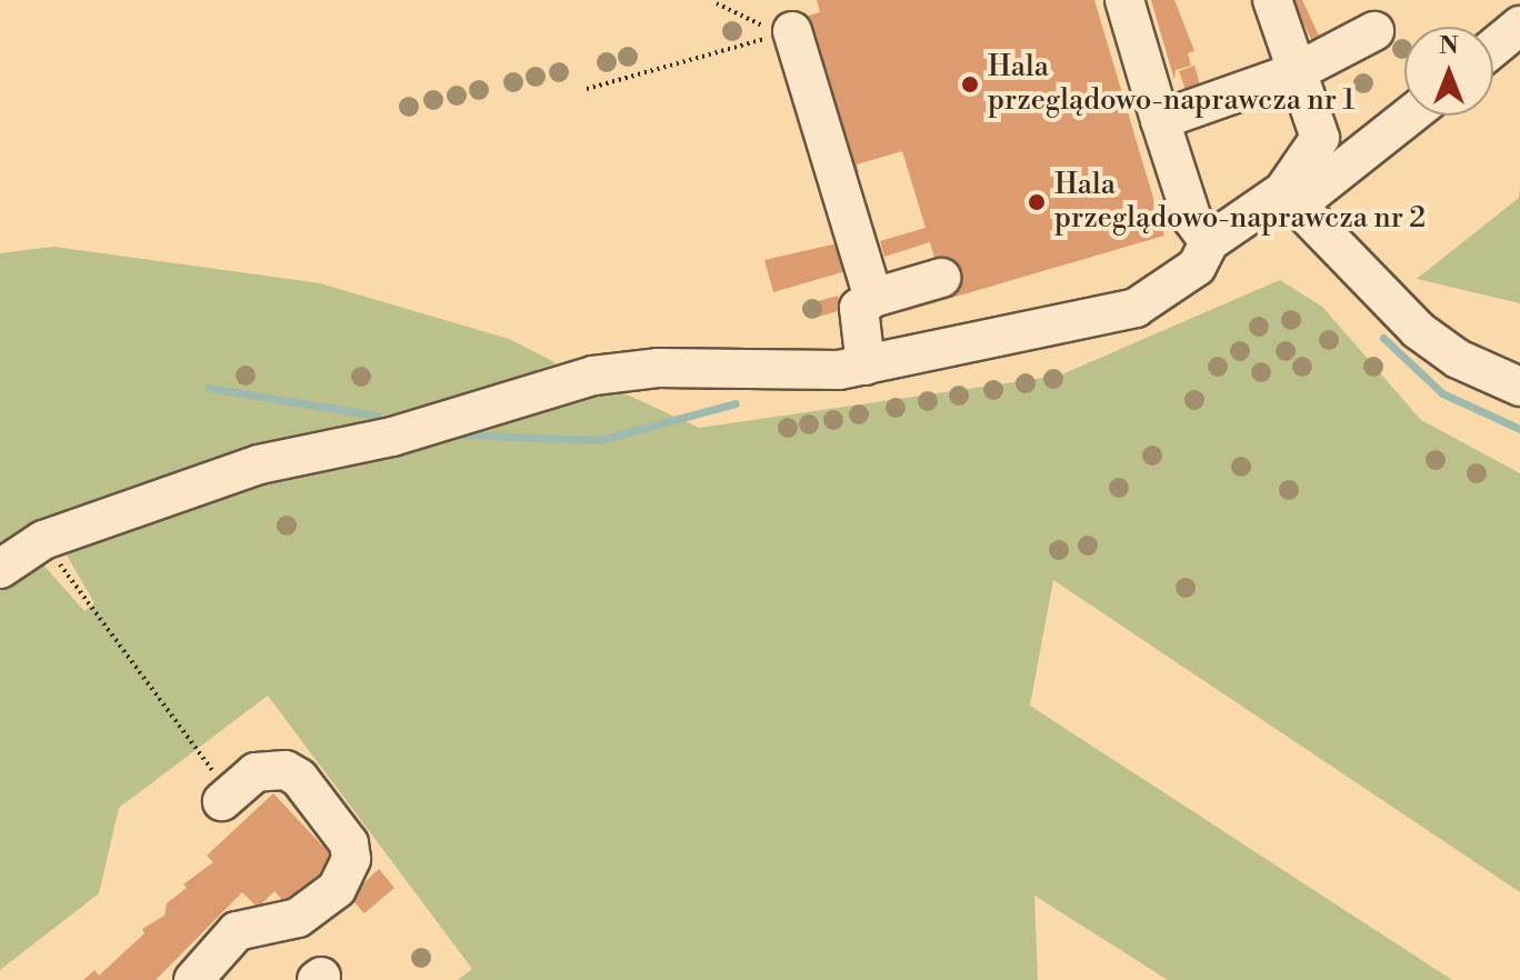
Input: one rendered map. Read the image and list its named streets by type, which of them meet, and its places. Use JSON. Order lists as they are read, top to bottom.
{
  "places": ["Hala przeglądowo-naprawcza nr 1", "Hala przeglądowo-naprawcza nr 2"],
  "north": "top"
}
